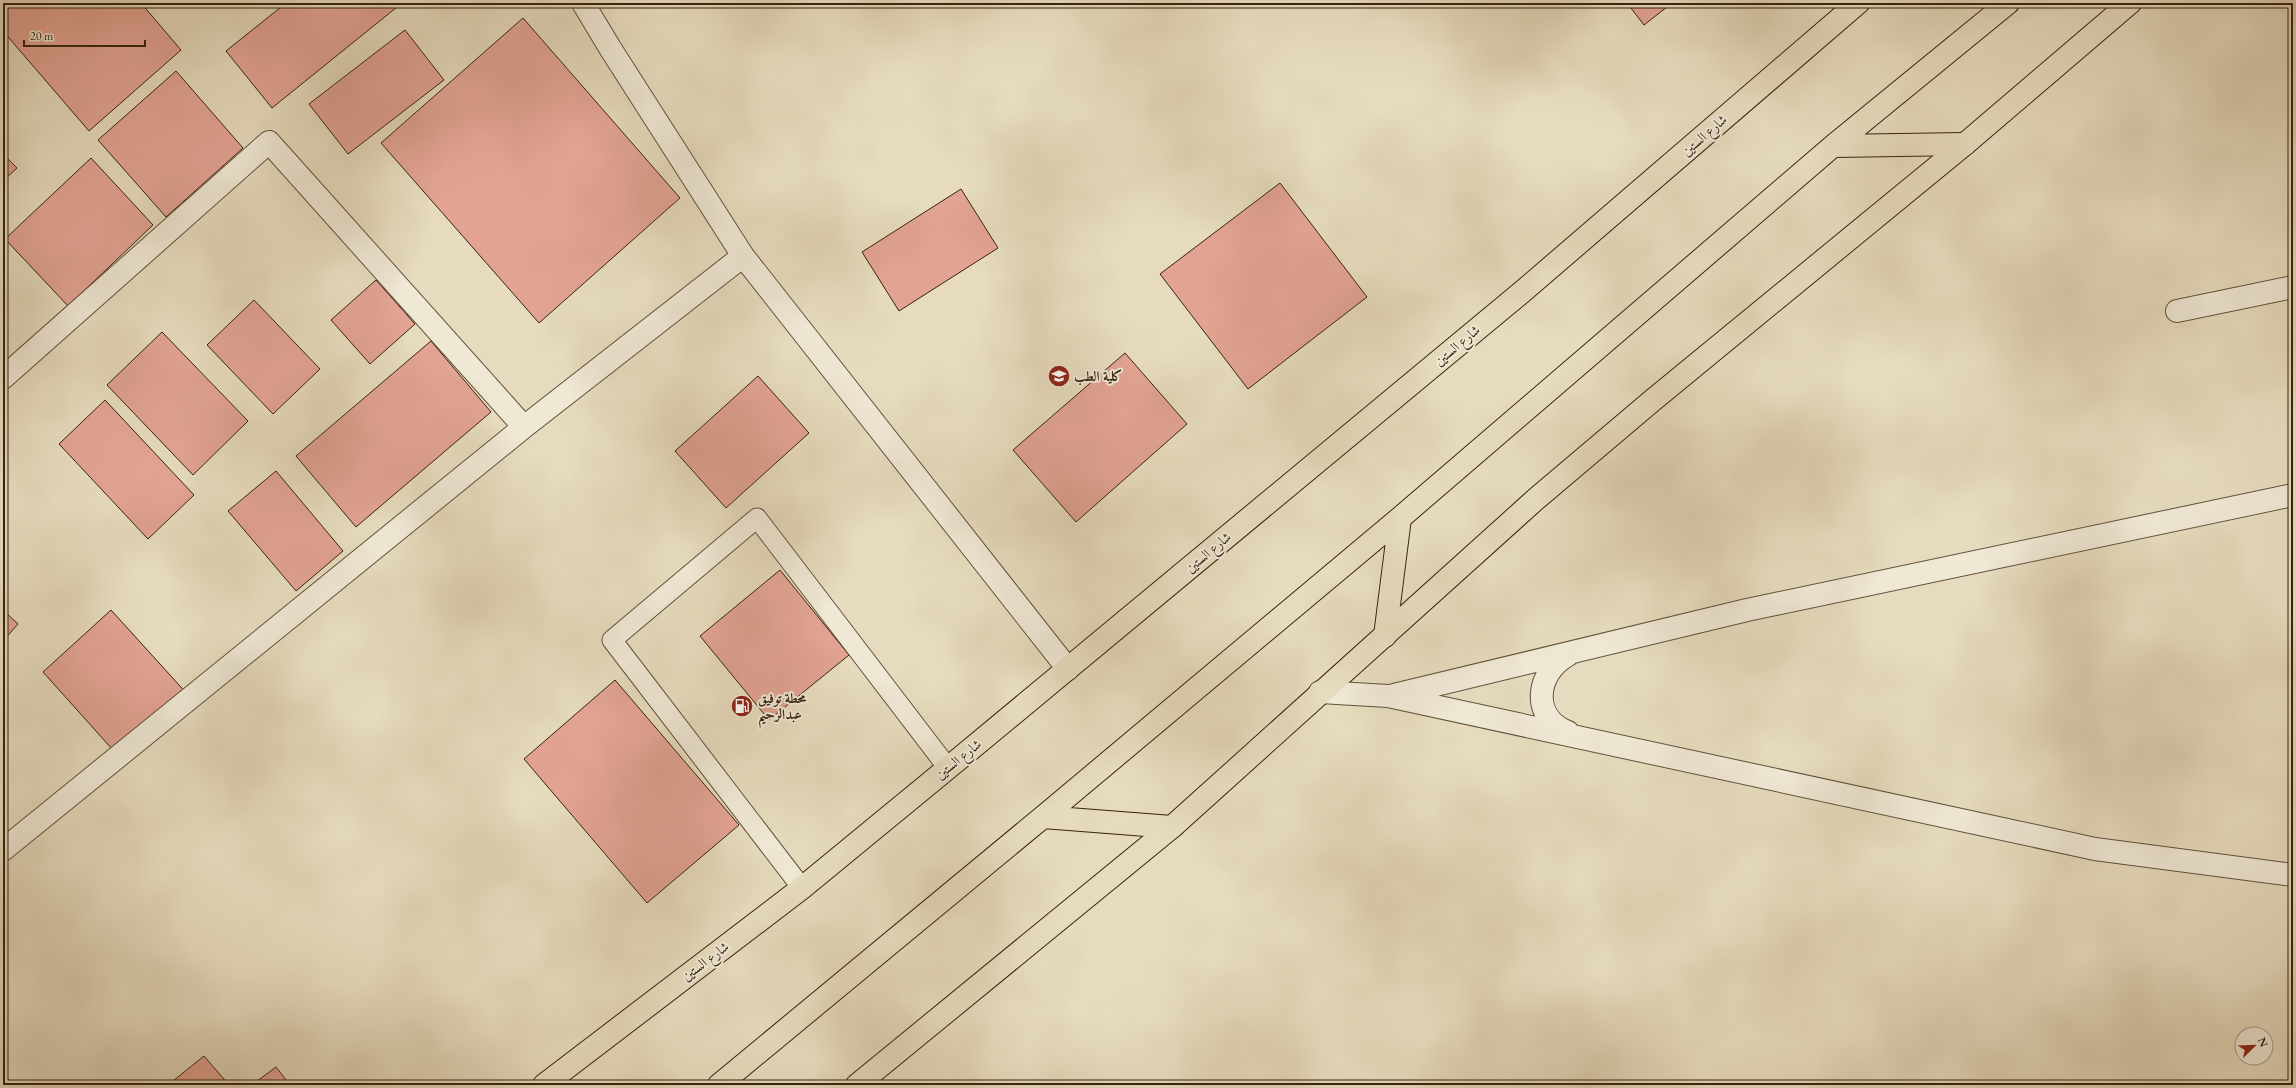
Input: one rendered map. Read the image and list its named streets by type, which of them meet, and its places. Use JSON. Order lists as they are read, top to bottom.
{
  "streets": {
    "main road": ["شارع الستين"]
  },
  "places": {
    "school or university": ["كلية الطب"],
    "fuel station": ["محطة توفيق عبدالرحيم"]
  },
  "scale_bar": "20 m",
  "north": "top right"
}
